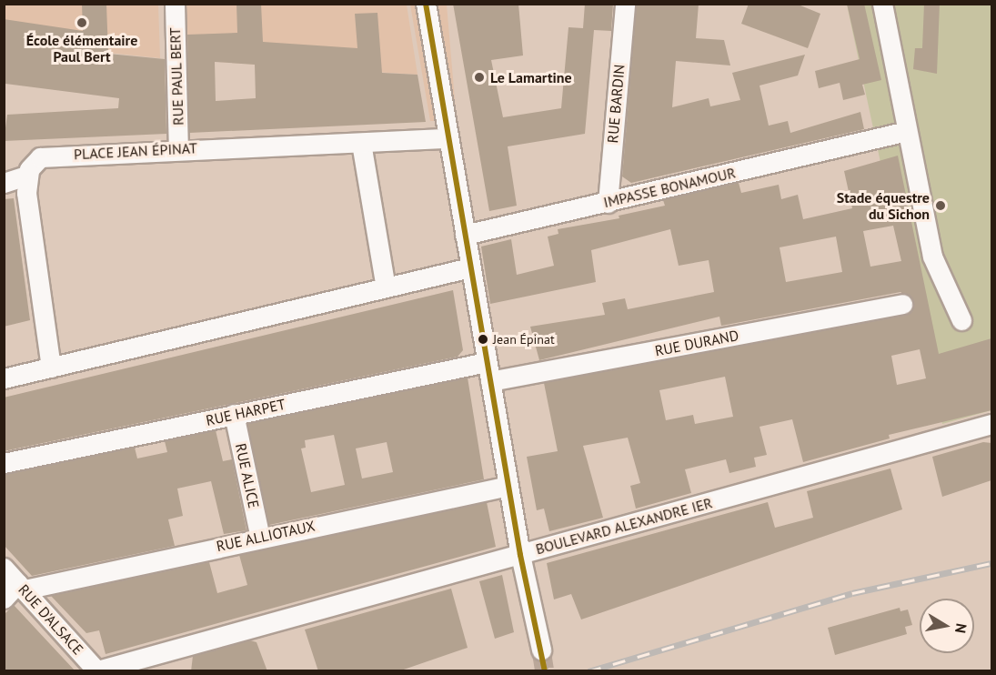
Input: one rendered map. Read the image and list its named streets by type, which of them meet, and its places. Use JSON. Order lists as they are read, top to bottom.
{
  "streets": {
    "street": [
      "RUE PAUL BERT",
      "RUE BARDIN",
      "PLACE JEAN ÉPINAT",
      "IMPASSE BONAMOUR",
      "RUE DURAND",
      "RUE HARPET",
      "RUE ALICE",
      "BOULEVARD ALEXANDRE IER",
      "RUE ALLIOTAUX",
      "RUE D'ALSACE"
    ]
  },
  "crossings": [
    ["RUE PAUL BERT", "PLACE JEAN ÉPINAT"],
    ["RUE BARDIN", "IMPASSE BONAMOUR"],
    ["RUE HARPET", "RUE ALICE"],
    ["RUE ALICE", "RUE ALLIOTAUX"],
    ["BOULEVARD ALEXANDRE IER", "RUE D'ALSACE"],
    ["RUE ALLIOTAUX", "RUE D'ALSACE"]
  ],
  "places": [
    "École élémentaire Paul Bert",
    "Le Lamartine",
    "Stade équestre du Sichon",
    "Jean Épinat"
  ],
  "north": "right"
}
